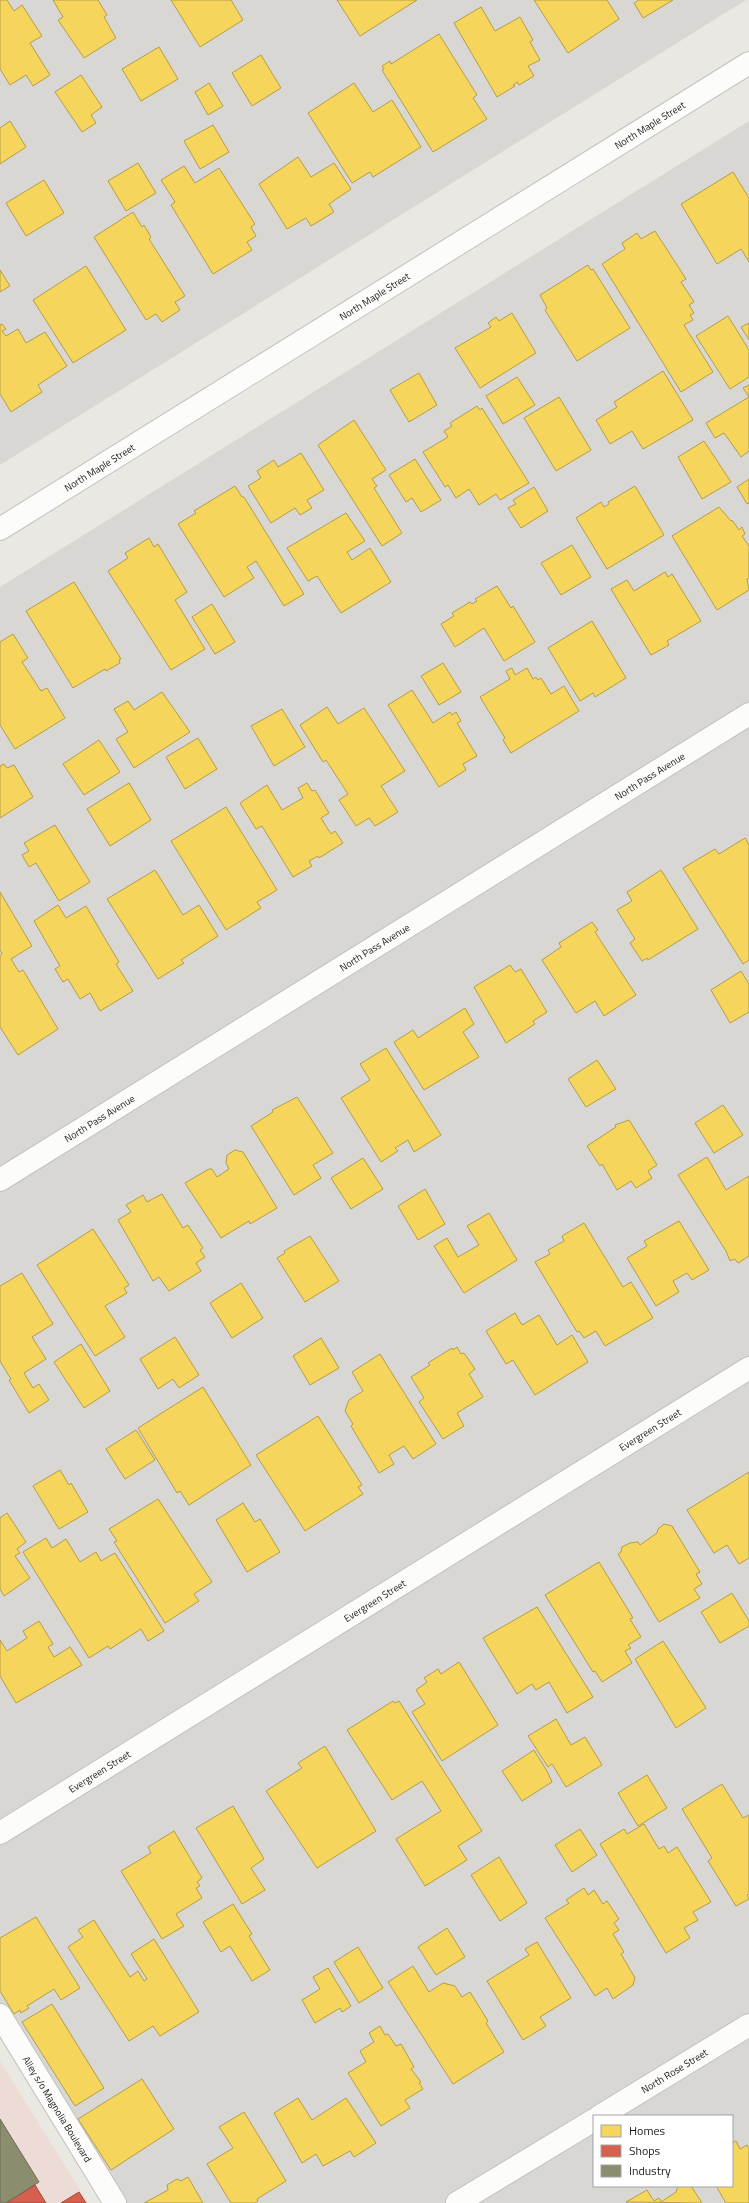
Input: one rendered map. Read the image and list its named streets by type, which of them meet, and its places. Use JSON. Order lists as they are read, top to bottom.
{
  "streets": {
    "street": [
      "North Maple Street",
      "North Pass Avenue",
      "Evergreen Street",
      "North Rose Street",
      "Alley s/o Magnolia Boulevard"
    ]
  },
  "legend": ["Homes", "Shops", "Industry"]
}
